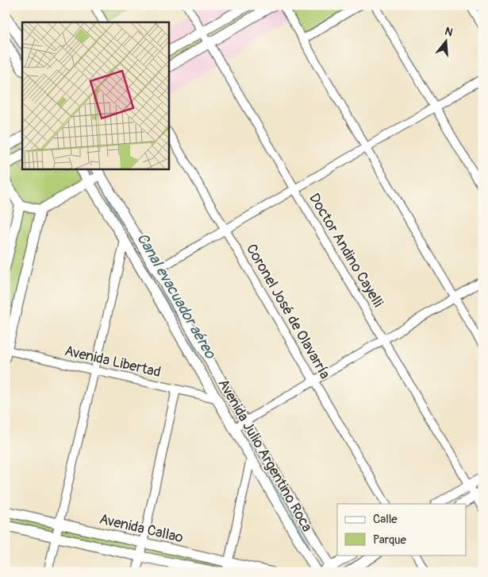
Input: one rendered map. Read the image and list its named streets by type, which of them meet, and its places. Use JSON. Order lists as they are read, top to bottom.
{
  "streets": {
    "main road": ["Avenida Julio Argentino Roca", "Avenida Callao"],
    "street": ["Doctor Andino Cayelli", "Coronel José de Olavarría", "Avenida Libertad"]
  },
  "crossings": [
    ["Avenida Libertad", "Avenida Julio Argentino Roca"]
  ],
  "water": ["Canal evacuador aéreo"],
  "legend": ["Calle", "Parque"],
  "north": "top"
}
